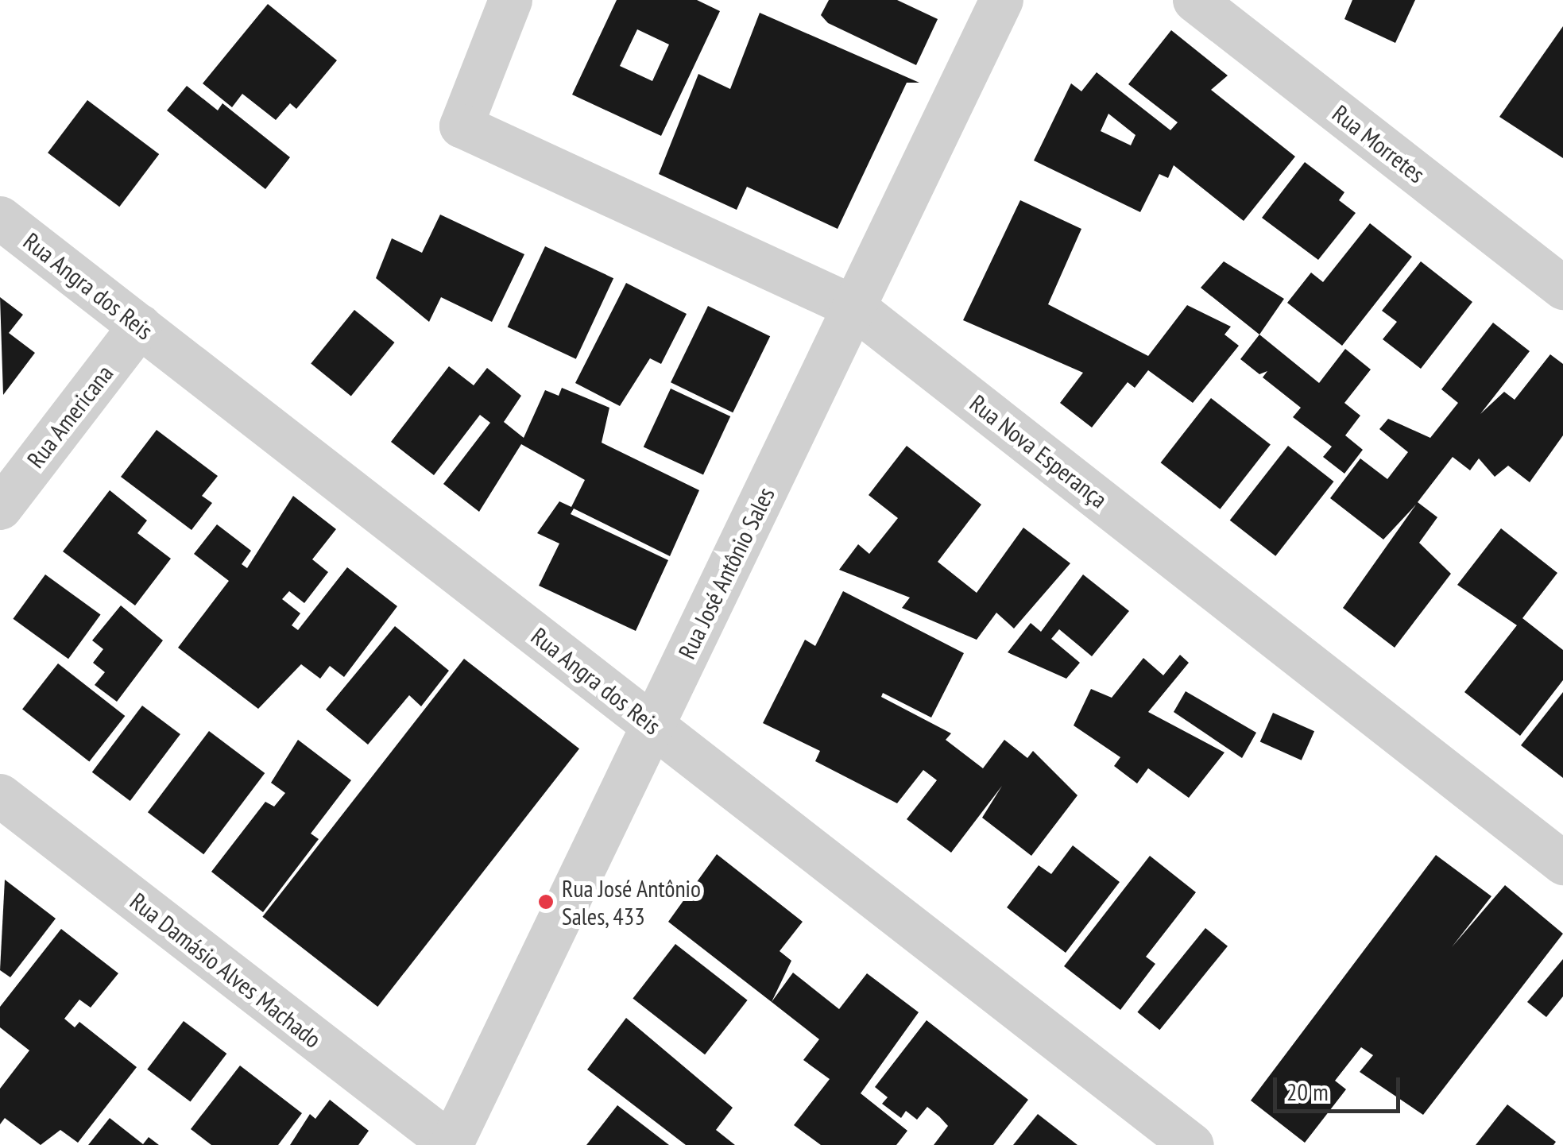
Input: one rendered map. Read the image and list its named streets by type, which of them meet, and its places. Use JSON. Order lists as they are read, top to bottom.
{
  "streets": {
    "street": [
      "Rua Morretes",
      "Rua Angra dos Reis",
      "Rua Americana",
      "Rua Nova Esperança",
      "Rua José Antônio Sales",
      "Rua Damásio Alves Machado"
    ]
  },
  "crossings": [
    ["Rua Angra dos Reis", "Rua Americana"],
    ["Rua Angra dos Reis", "Rua José Antônio Sales"],
    ["Rua Nova Esperança", "Rua José Antônio Sales"],
    ["Rua José Antônio Sales", "Rua Damásio Alves Machado"]
  ],
  "places": ["Rua José Antônio Sales, 433"],
  "scale_bar": "20 m"
}
